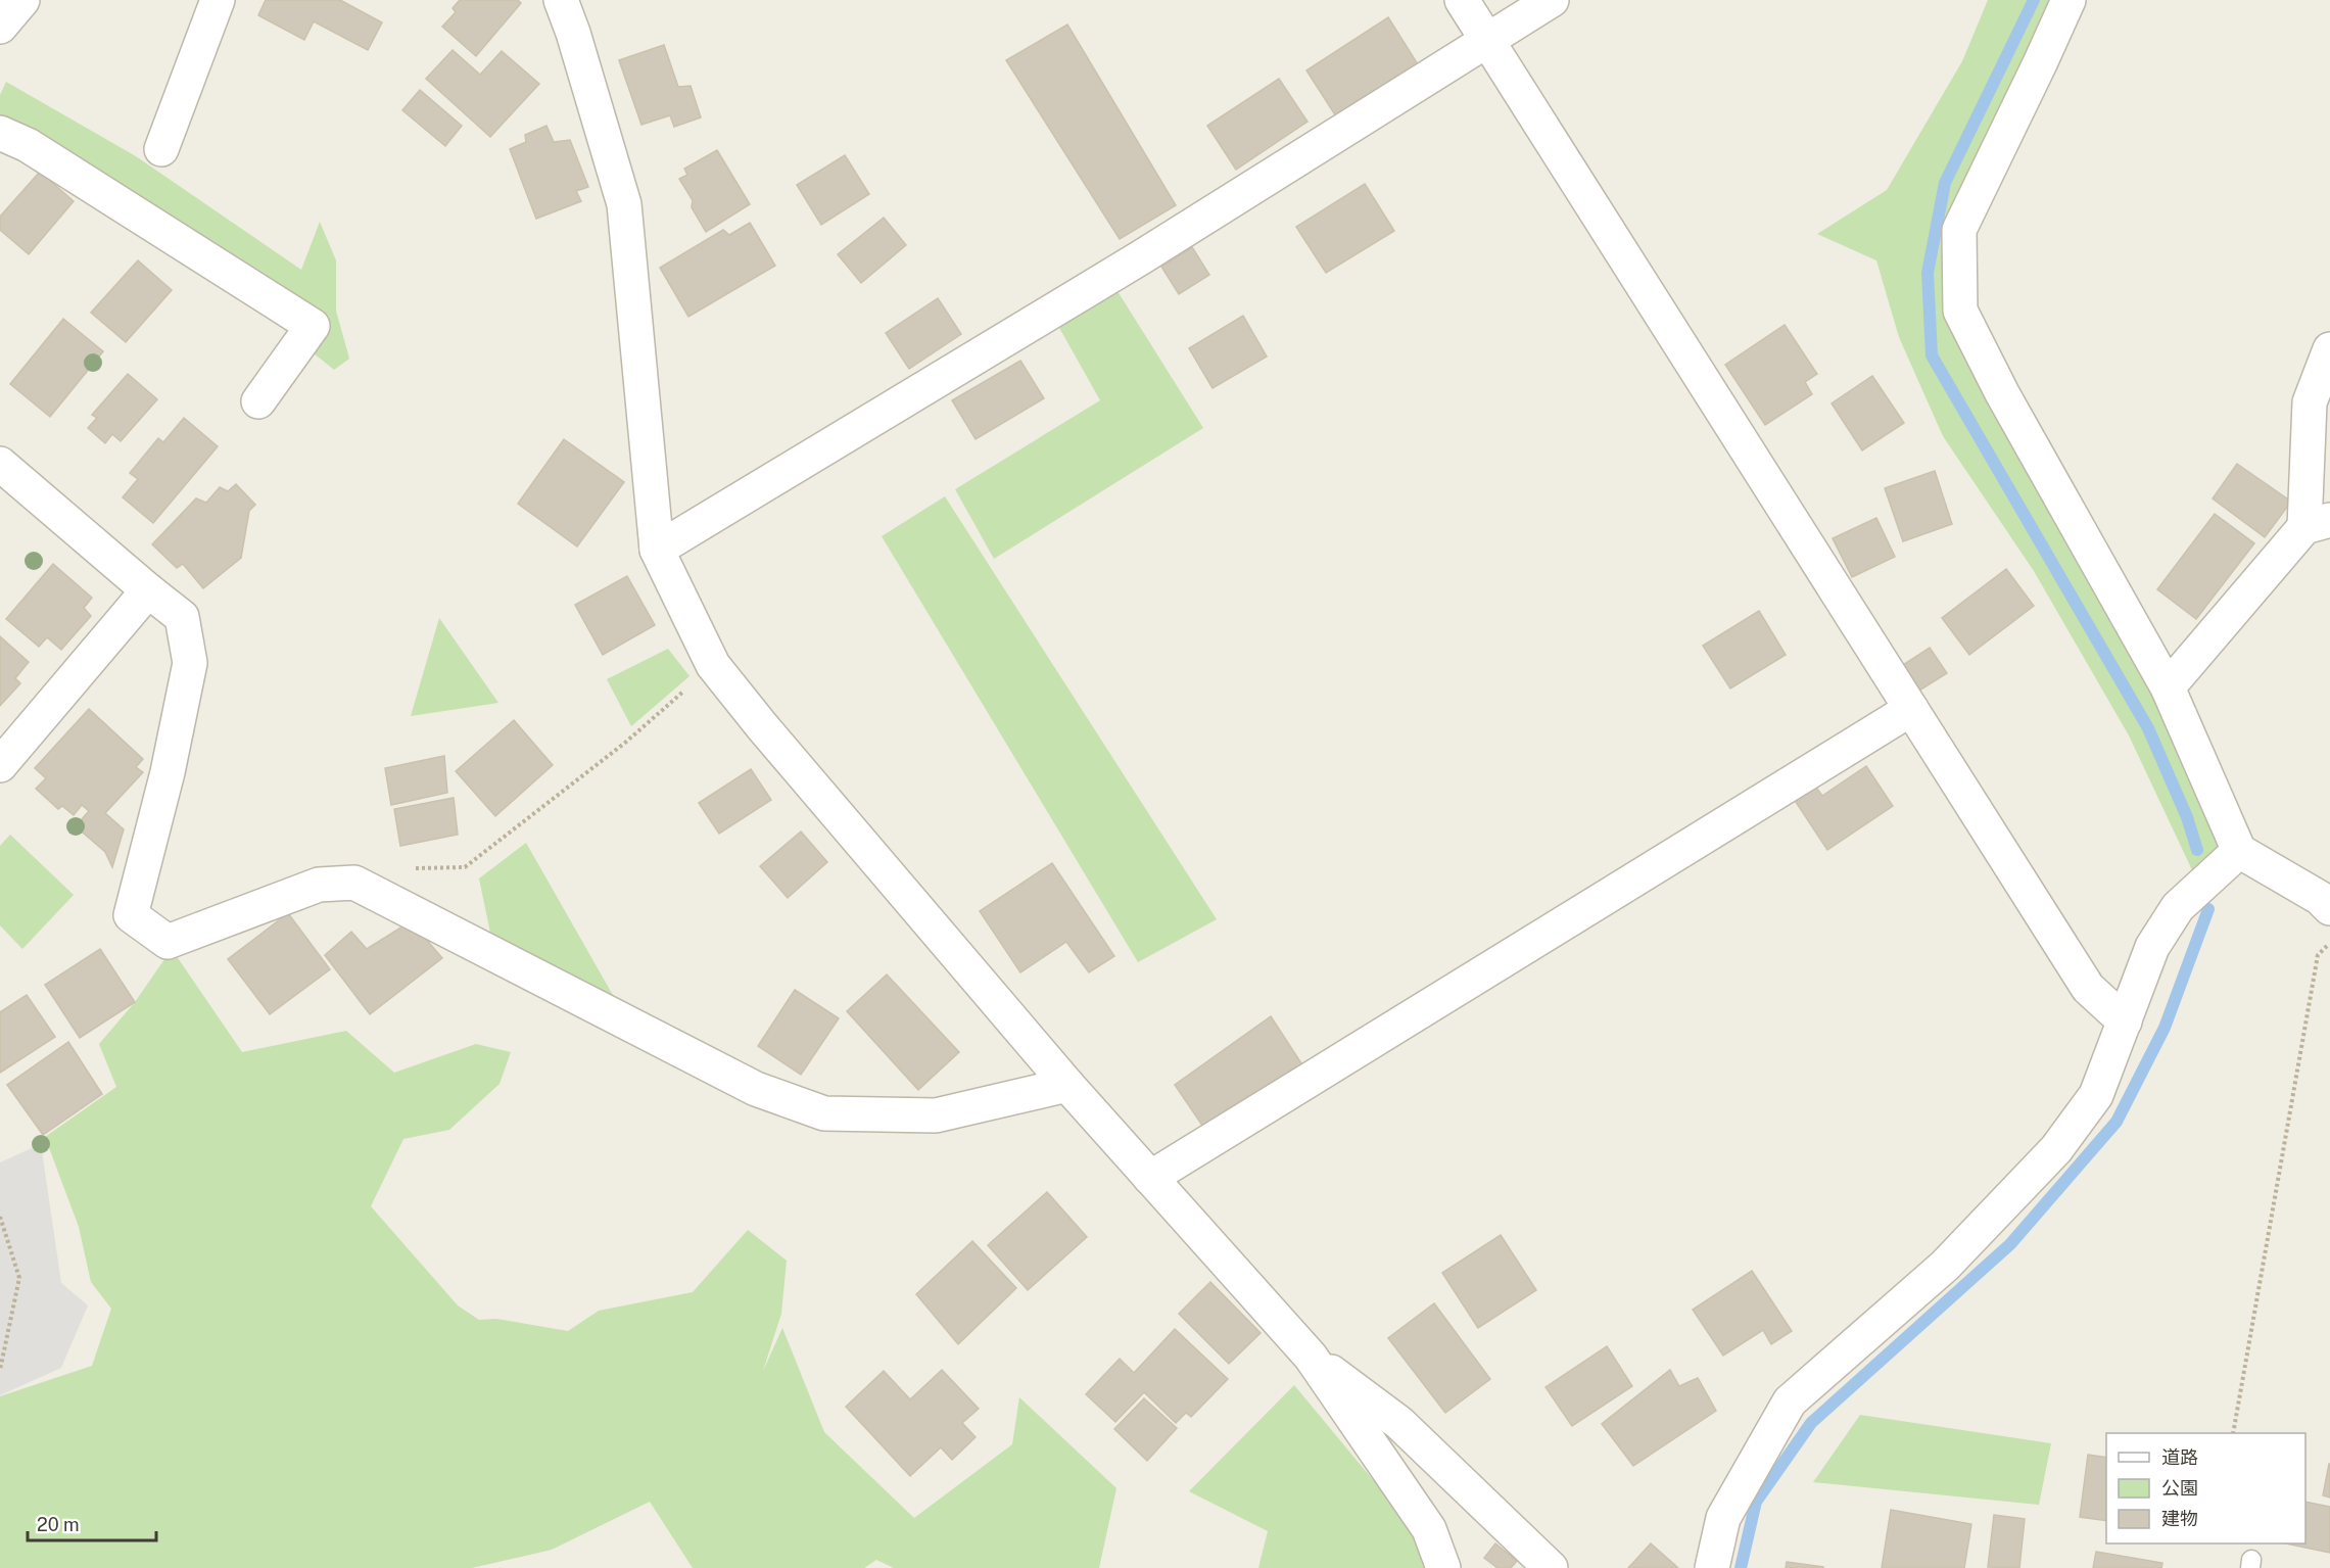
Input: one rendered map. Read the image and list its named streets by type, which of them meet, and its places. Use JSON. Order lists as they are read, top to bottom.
{
  "legend": ["道路", "公園", "建物"],
  "scale_bar": "20 m"
}
